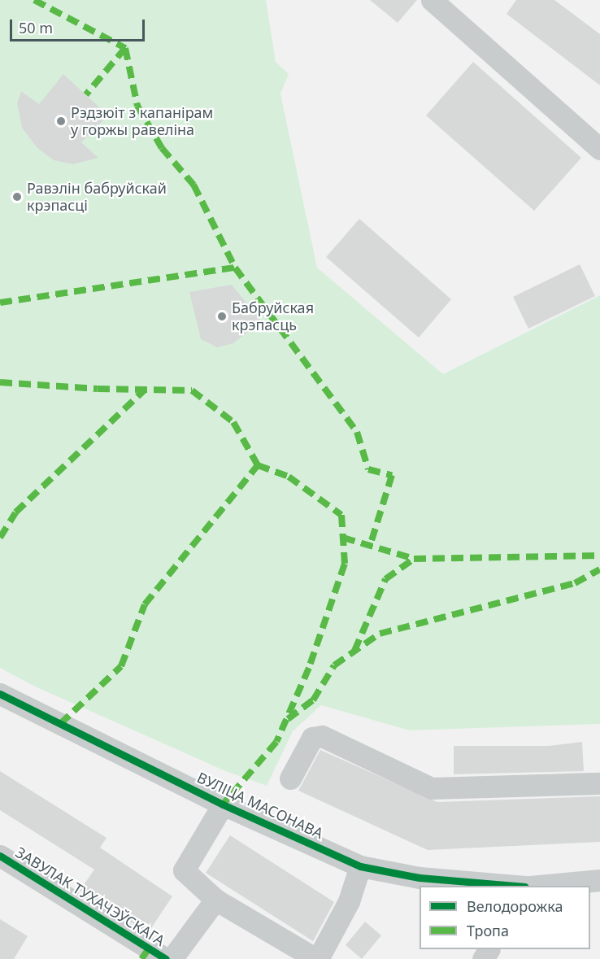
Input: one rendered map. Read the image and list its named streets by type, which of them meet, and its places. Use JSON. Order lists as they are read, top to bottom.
{
  "streets": {
    "street": ["ВУЛІЦА МАСОНАВА", "ЗАВУЛАК ТУХАЧЭЎСКАГА"]
  },
  "places": ["Рэдзюіт з капанірам у горжы равеліна", "Равэлін бабруйскай крэпасці", "Бабруйская крэпасць"],
  "legend": ["Велодорожка", "Тропа"],
  "scale_bar": "50 m"
}
